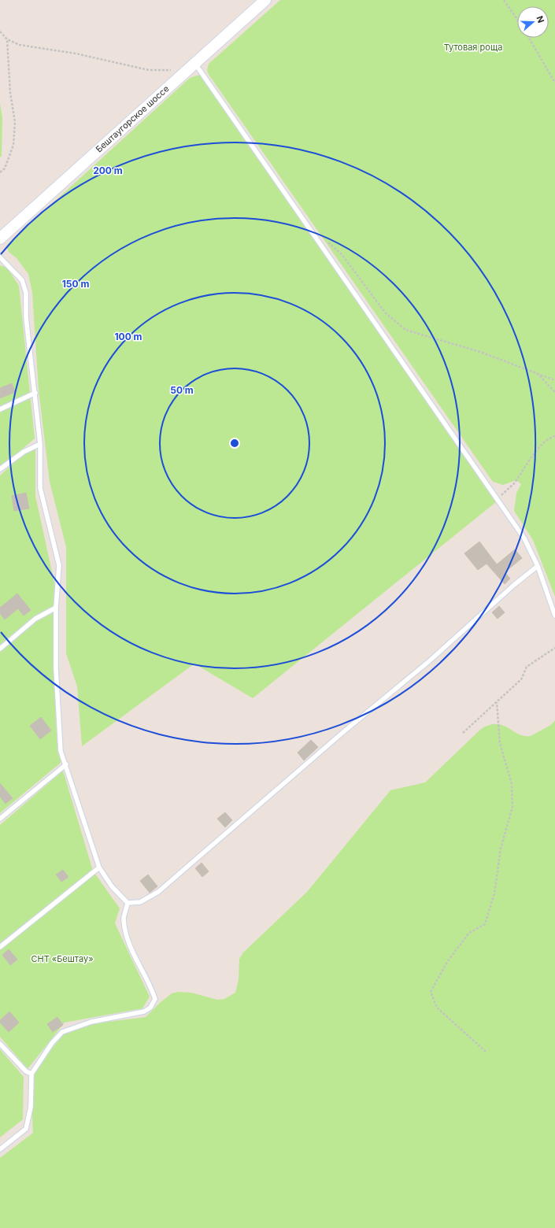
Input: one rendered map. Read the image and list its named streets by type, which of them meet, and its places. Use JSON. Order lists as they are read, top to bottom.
{
  "streets": {
    "street": ["Бештаугорское шоссе"]
  },
  "parks": ["Тутовая роща", "СНТ «Бештау»"],
  "north": "right",
  "rings": [
    "200 m",
    "150 m",
    "100 m",
    "50 m"
  ]
}
